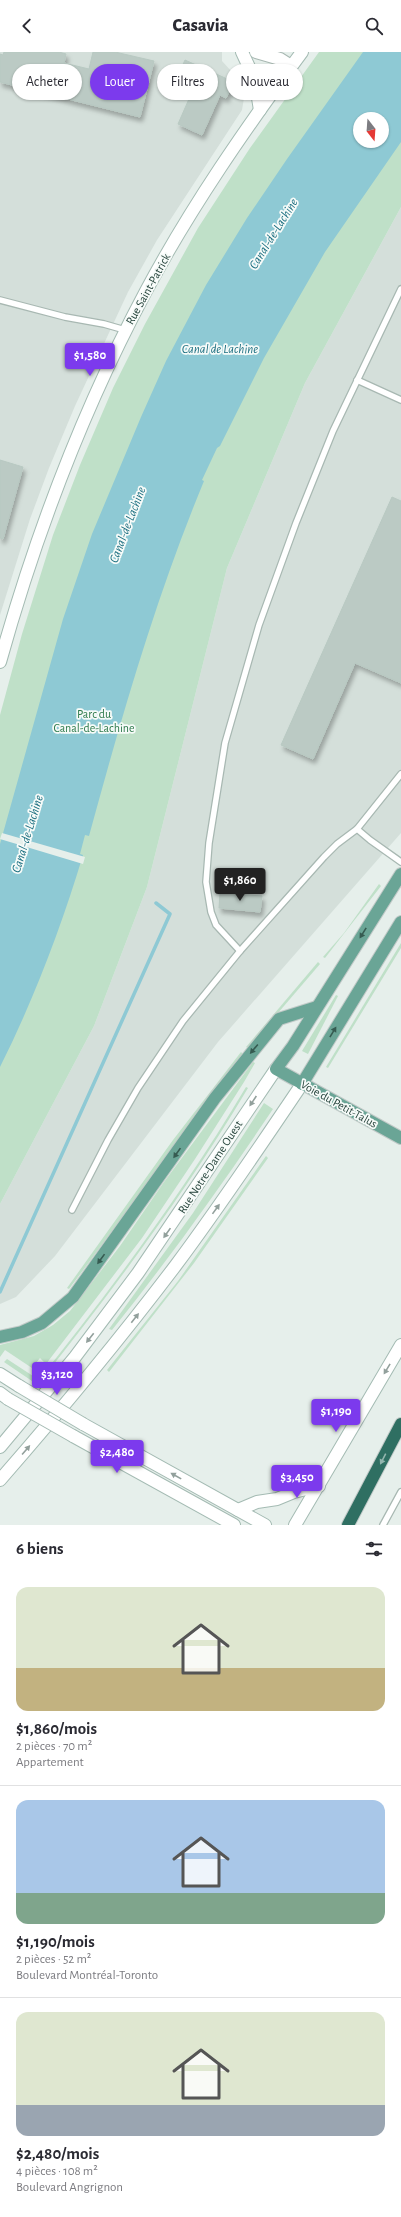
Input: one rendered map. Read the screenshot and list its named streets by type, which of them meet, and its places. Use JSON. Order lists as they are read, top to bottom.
{
  "streets": {
    "main road": ["Rue Saint-Patrick", "Voie du Petit-Talus", "Rue Notre-Dame Ouest"]
  },
  "crossings": [
    ["Voie du Petit-Talus", "Rue Notre-Dame Ouest"]
  ],
  "water": ["Canal-de-Lachine", "Canal de Lachine"],
  "parks": ["Parc du Canal-de-Lachine"],
  "north": "bottom",
  "page": {
    "header": "Casavia",
    "chip": [
      "Acheter",
      "Louer",
      "Filtres",
      "Nouveau"
    ],
    "price": [
      "$1,580",
      "$1,860",
      "$3,120",
      "$1,190",
      "$2,480",
      "$3,450"
    ],
    "heading": "6 biens",
    "list": [
      {
        "name": "$1,860/mois",
        "note": "2 pièces · 70 m² · Appartement"
      },
      {
        "name": "$1,190/mois",
        "note": "2 pièces · 52 m² · Boulevard Montréal-Toronto"
      },
      {
        "name": "$2,480/mois",
        "note": "4 pièces · 108 m² · Boulevard Angrignon"
      }
    ]
  }
}
